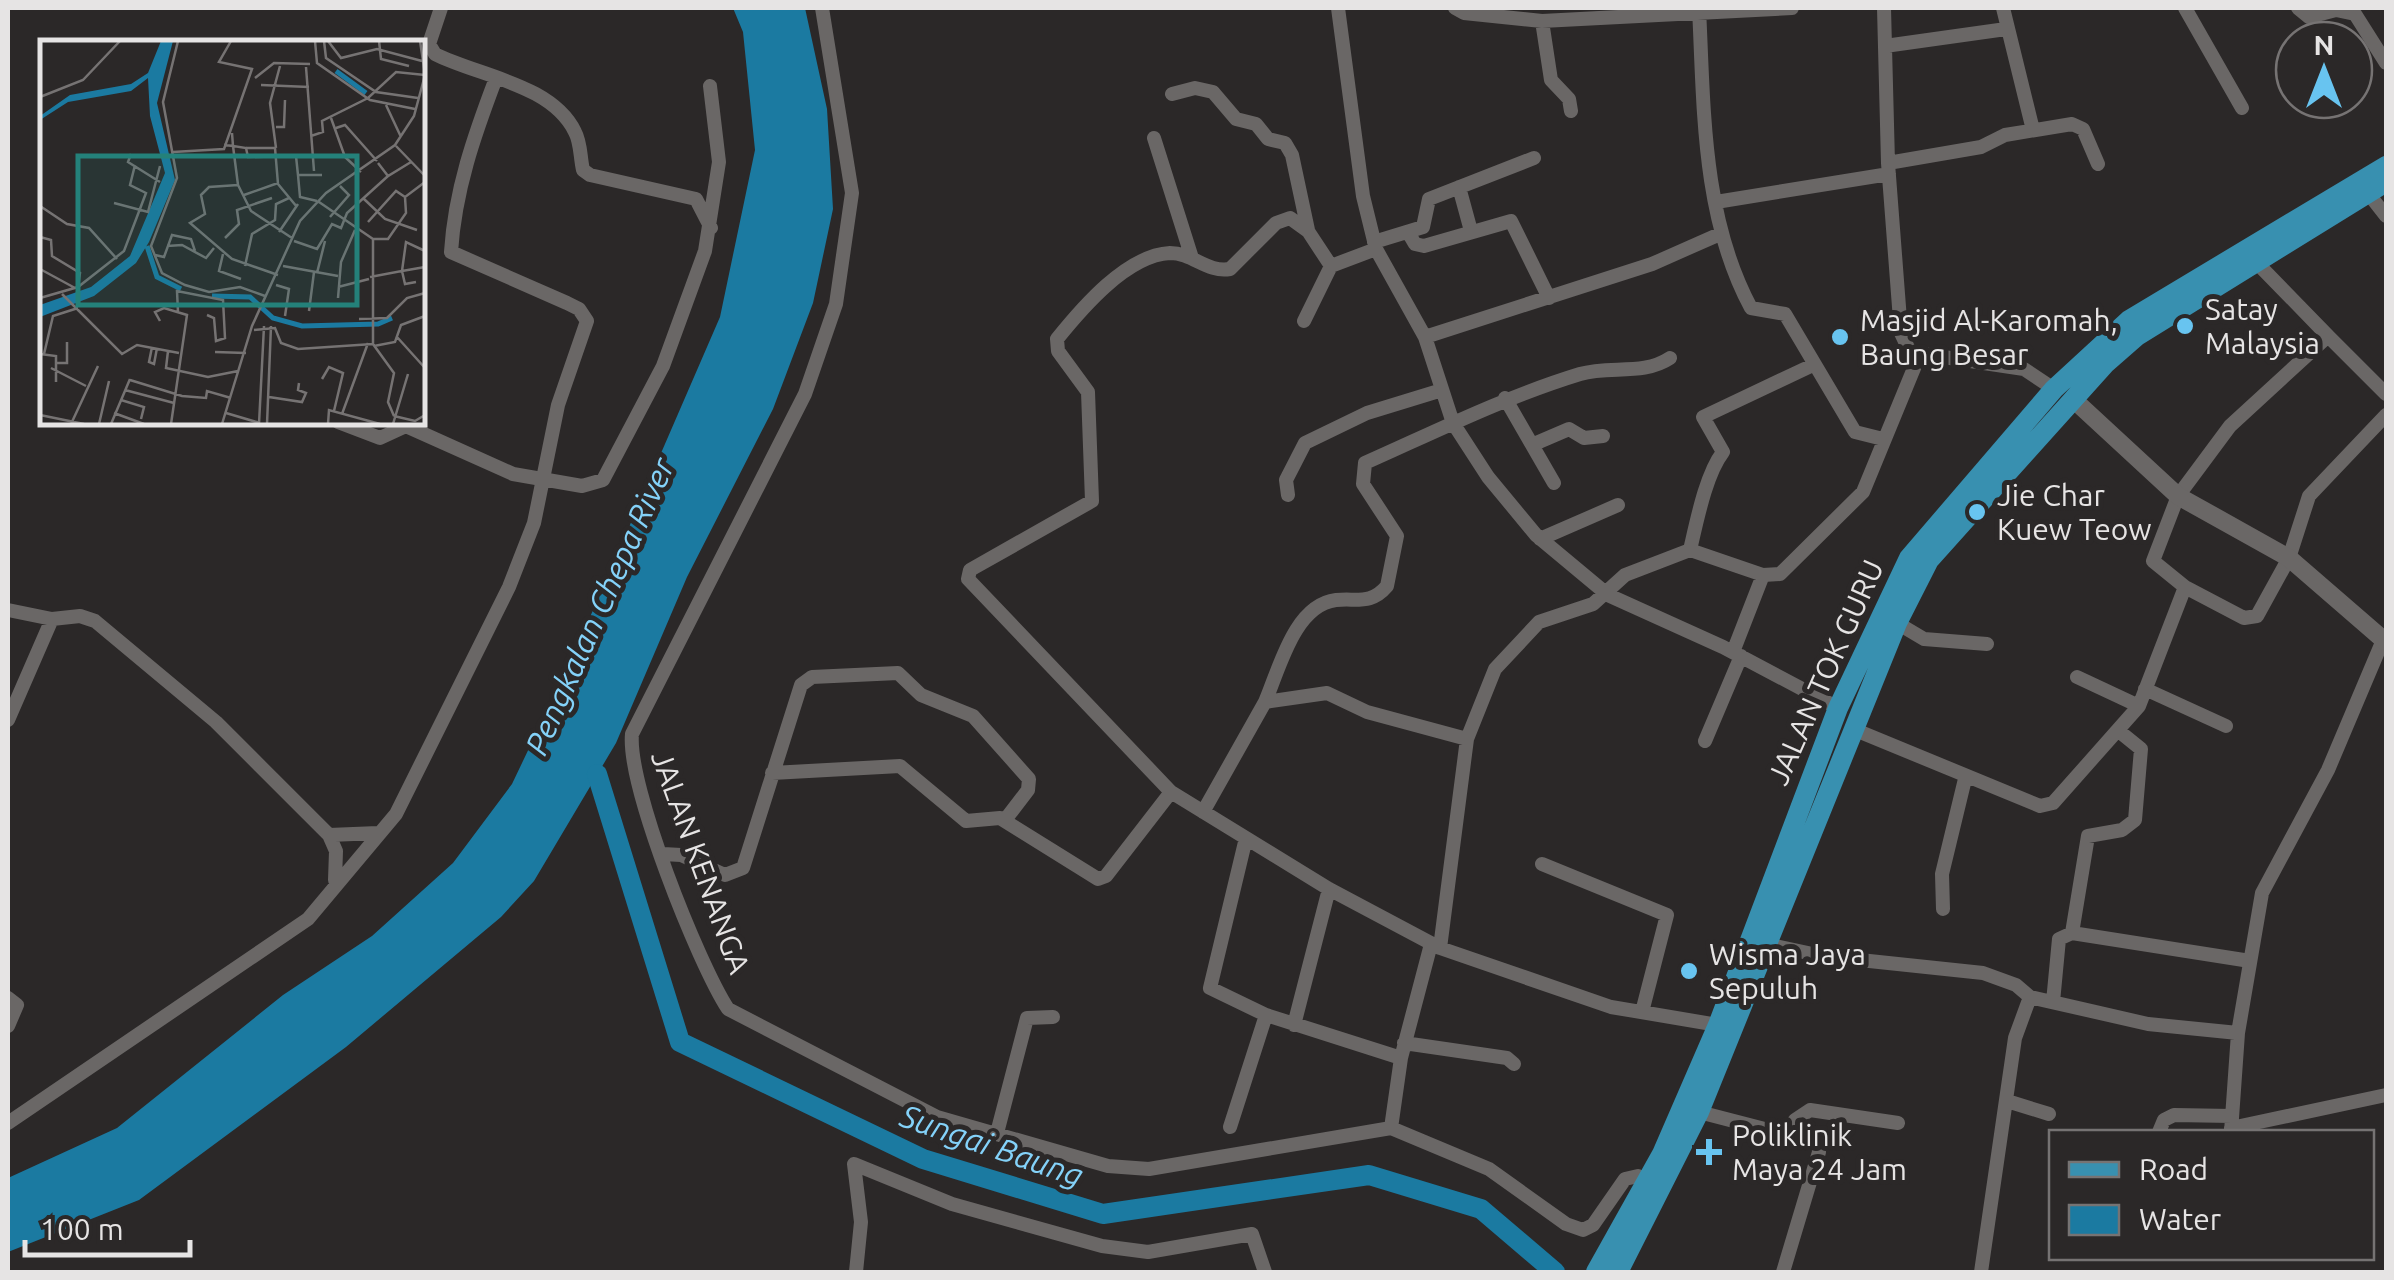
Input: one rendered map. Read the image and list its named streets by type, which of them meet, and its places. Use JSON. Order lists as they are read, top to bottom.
{
  "streets": {
    "main road": ["JALAN TOK GURU"],
    "street": ["JALAN KENANGA"]
  },
  "water": ["Pengkalan Chepa River", "Sungai Baung"],
  "places": {
    "other": [
      "Satay Malaysia",
      "Masjid Al-Karomah, Baung Besar",
      "Jie Char Kuew Teow",
      "Wisma Jaya Sepuluh"
    ],
    "health": ["Poliklinik Maya 24 Jam"]
  },
  "legend": ["Road", "Water"],
  "scale_bar": "100 m",
  "north": "top"
}
